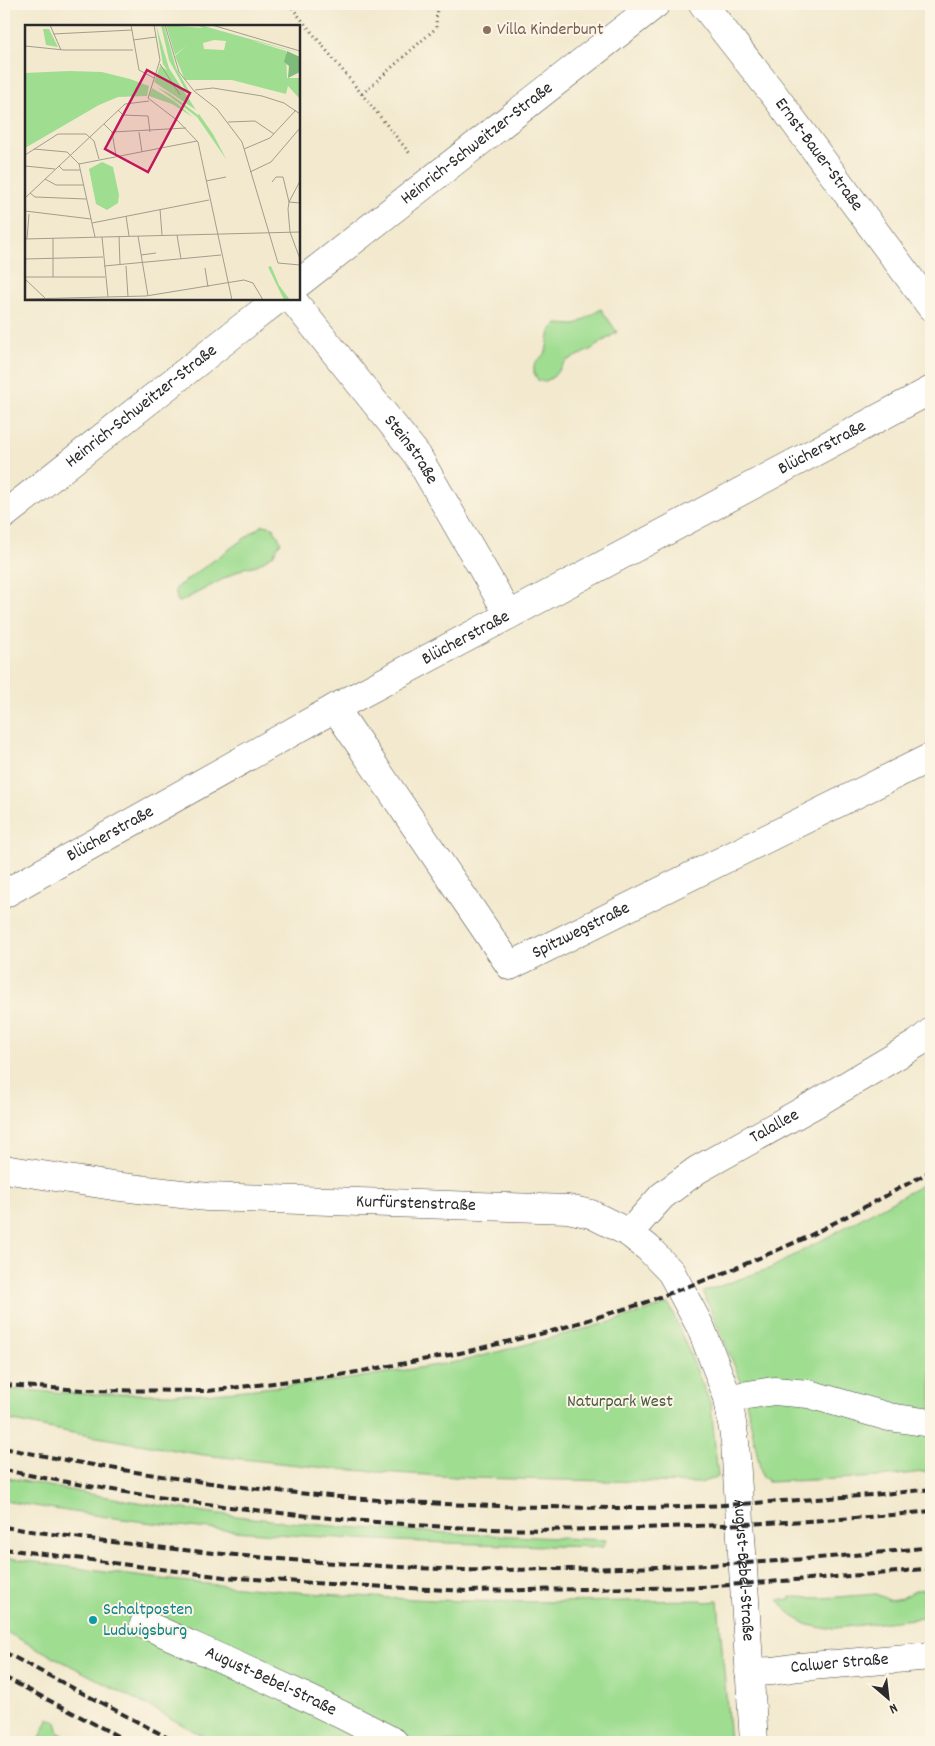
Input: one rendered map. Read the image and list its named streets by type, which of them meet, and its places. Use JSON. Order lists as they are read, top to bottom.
{
  "streets": {
    "street": [
      "Heinrich-Schweitzer-Straße",
      "Ernst-Bauer-Straße",
      "Blücherstraße",
      "Steinstraße",
      "Spitzwegstraße",
      "Talallee",
      "Kurfürstenstraße",
      "August-Bebel-Straße",
      "Calwer Straße"
    ]
  },
  "crossings": [
    ["Blücherstraße", "Steinstraße"],
    ["Blücherstraße", "Spitzwegstraße"],
    ["Talallee", "Kurfürstenstraße"],
    ["Kurfürstenstraße", "August-Bebel-Straße"],
    ["August-Bebel-Straße", "Calwer Straße"]
  ],
  "parks": ["Naturpark West"],
  "places": ["Villa Kinderbunt", "Schaltposten Ludwigsburg"],
  "north": "bottom right"
}
